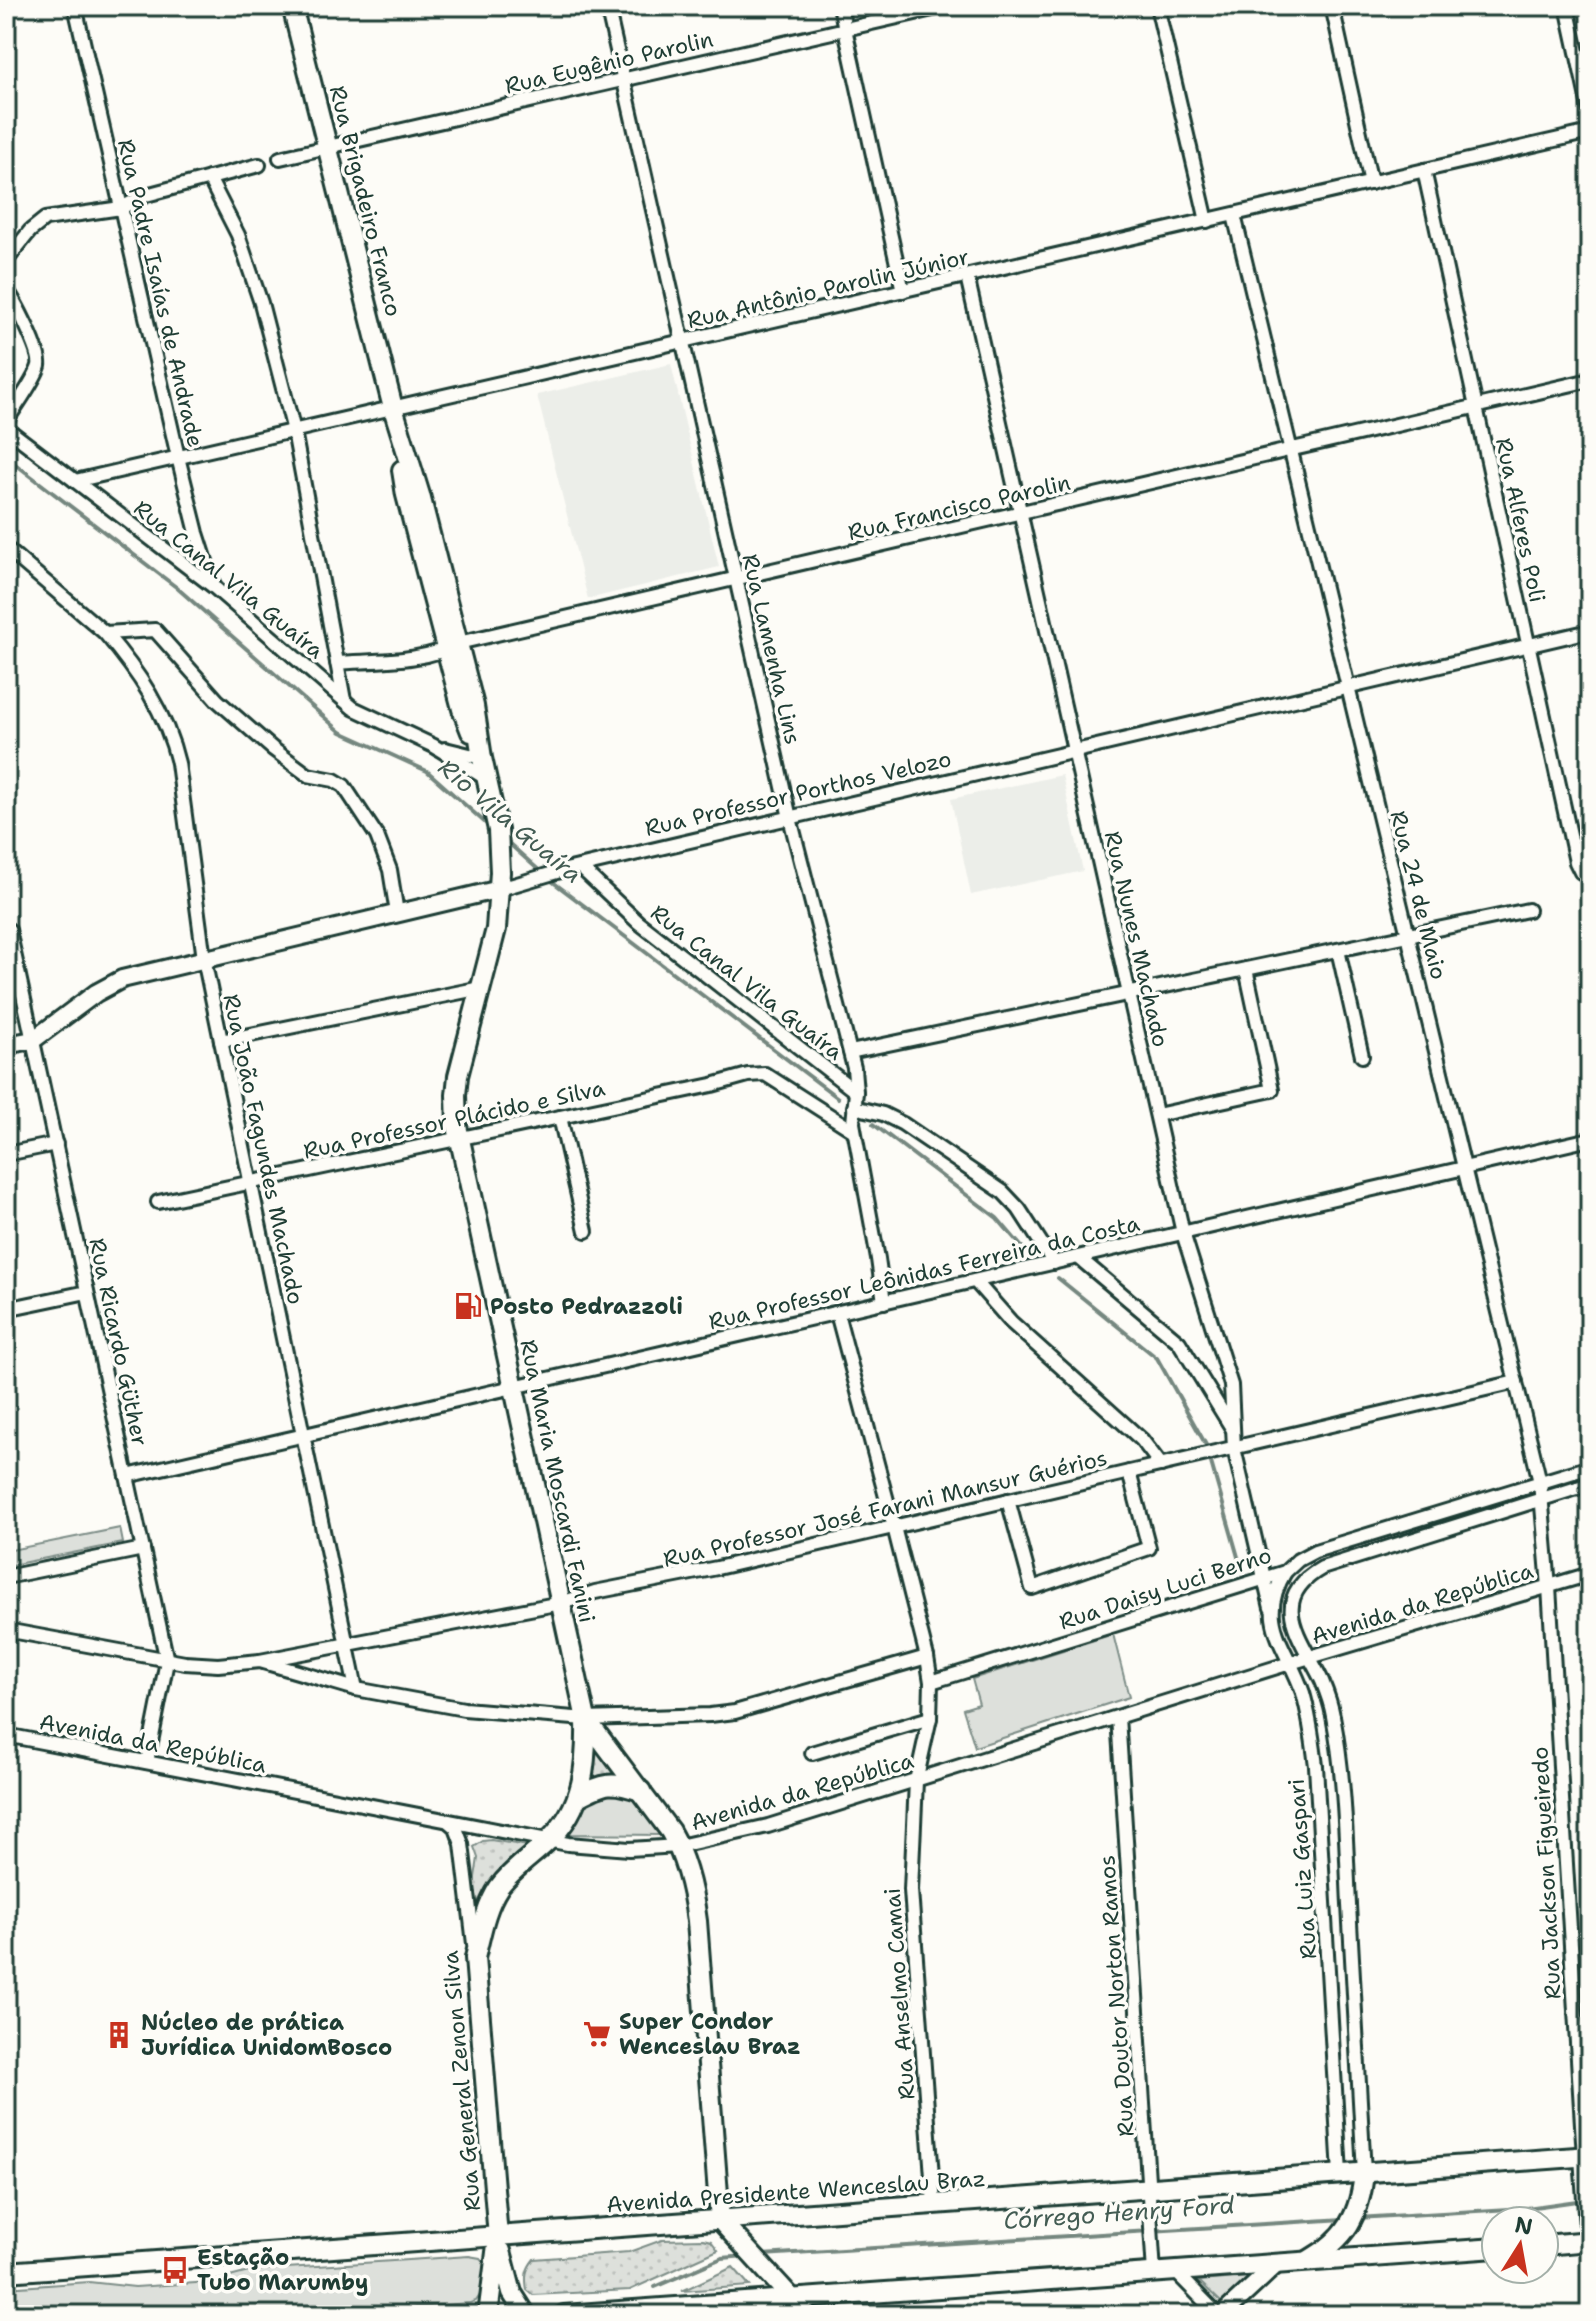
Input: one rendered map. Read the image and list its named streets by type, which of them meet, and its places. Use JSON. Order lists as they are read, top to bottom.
{
  "streets": {
    "main road": [
      "Rua Brigadeiro Franco",
      "Rua Maria Moscardi Fanini",
      "Rua General Zenon Silva",
      "Avenida Presidente Wenceslau Braz"
    ],
    "street": [
      "Rua Eugênio Parolin",
      "Rua Antônio Parolin Júnior",
      "Rua Padre Isaías de Andrade",
      "Rua Francisco Parolin",
      "Rua Alferes Poli",
      "Rua Canal Vila Guaíra",
      "Rua Lamenha Lins",
      "Rua Professor Porthos Velozo",
      "Rua 24 de Maio",
      "Rua Nunes Machado",
      "Rua Professor Plácido e Silva",
      "Rua João Fagundes Machado",
      "Rua Professor Leônidas Ferreira da Costa",
      "Rua Ricardo Güther",
      "Rua Professor José Farani Mansur Guérios",
      "Rua Daisy Luci Berno",
      "Avenida da República",
      "Rua Luiz Gaspari",
      "Rua Jackson Figueiredo",
      "Rua Anselmo Camai",
      "Rua Doutor Norton Ramos"
    ]
  },
  "crossings": [
    ["Rua Eugênio Parolin", "Rua Brigadeiro Franco"],
    ["Rua Eugênio Parolin", "Rua Lamenha Lins"],
    ["Rua Brigadeiro Franco", "Rua Antônio Parolin Júnior"],
    ["Rua Brigadeiro Franco", "Rua Francisco Parolin"],
    ["Rua Brigadeiro Franco", "Rua Canal Vila Guaíra"],
    ["Rua Brigadeiro Franco", "Rua Professor Porthos Velozo"],
    ["Rua Brigadeiro Franco", "Rua Maria Moscardi Fanini"],
    ["Rua Antônio Parolin Júnior", "Rua Padre Isaías de Andrade"],
    ["Rua Antônio Parolin Júnior", "Rua Alferes Poli"],
    ["Rua Antônio Parolin Júnior", "Rua Canal Vila Guaíra"],
    ["Rua Antônio Parolin Júnior", "Rua Lamenha Lins"],
    ["Rua Antônio Parolin Júnior", "Rua 24 de Maio"],
    ["Rua Antônio Parolin Júnior", "Rua Nunes Machado"],
    ["Rua Padre Isaías de Andrade", "Rua Canal Vila Guaíra"],
    ["Rua Francisco Parolin", "Rua Alferes Poli"],
    ["Rua Francisco Parolin", "Rua Lamenha Lins"],
    ["Rua Francisco Parolin", "Rua 24 de Maio"],
    ["Rua Francisco Parolin", "Rua Nunes Machado"],
    ["Rua Alferes Poli", "Rua Professor Porthos Velozo"],
    ["Rua Canal Vila Guaíra", "Rua Lamenha Lins"],
    ["Rua Canal Vila Guaíra", "Rua Professor Porthos Velozo"],
    ["Rua Lamenha Lins", "Rua Professor Porthos Velozo"],
    ["Rua Lamenha Lins", "Rua Professor Plácido e Silva"],
    ["Rua Lamenha Lins", "Rua Professor Leônidas Ferreira da Costa"],
    ["Rua Professor Porthos Velozo", "Rua 24 de Maio"],
    ["Rua Professor Porthos Velozo", "Rua Nunes Machado"],
    ["Rua Professor Porthos Velozo", "Rua João Fagundes Machado"],
    ["Rua Professor Porthos Velozo", "Rua Ricardo Güther"],
    ["Rua Professor Porthos Velozo", "Rua Maria Moscardi Fanini"],
    ["Rua 24 de Maio", "Rua Professor Leônidas Ferreira da Costa"],
    ["Rua 24 de Maio", "Rua Professor José Farani Mansur Guérios"],
    ["Rua 24 de Maio", "Rua Daisy Luci Berno"],
    ["Rua 24 de Maio", "Avenida da República"],
    ["Rua 24 de Maio", "Rua Jackson Figueiredo"],
    ["Rua Nunes Machado", "Rua Professor Leônidas Ferreira da Costa"],
    ["Rua Nunes Machado", "Rua Professor José Farani Mansur Guérios"],
    ["Rua Nunes Machado", "Rua Daisy Luci Berno"],
    ["Rua Nunes Machado", "Rua Luiz Gaspari"],
    ["Rua Professor Plácido e Silva", "Rua João Fagundes Machado"],
    ["Rua Professor Plácido e Silva", "Rua Maria Moscardi Fanini"],
    ["Rua João Fagundes Machado", "Rua Professor Leônidas Ferreira da Costa"],
    ["Rua João Fagundes Machado", "Rua Professor José Farani Mansur Guérios"],
    ["Rua Professor Leônidas Ferreira da Costa", "Rua Ricardo Güther"],
    ["Rua Professor Leônidas Ferreira da Costa", "Rua Maria Moscardi Fanini"],
    ["Rua Professor Leônidas Ferreira da Costa", "Rua Anselmo Camai"],
    ["Rua Ricardo Güther", "Avenida da República"],
    ["Rua Maria Moscardi Fanini", "Rua Professor José Farani Mansur Guérios"],
    ["Rua Maria Moscardi Fanini", "Avenida da República"],
    ["Rua Maria Moscardi Fanini", "Rua General Zenon Silva"],
    ["Rua Professor José Farani Mansur Guérios", "Rua Anselmo Camai"],
    ["Rua Daisy Luci Berno", "Rua Luiz Gaspari"],
    ["Rua Daisy Luci Berno", "Rua Anselmo Camai"],
    ["Avenida da República", "Rua Luiz Gaspari"],
    ["Avenida da República", "Rua Jackson Figueiredo"],
    ["Avenida da República", "Rua Anselmo Camai"],
    ["Avenida da República", "Rua Doutor Norton Ramos"],
    ["Avenida da República", "Rua General Zenon Silva"],
    ["Rua Luiz Gaspari", "Avenida Presidente Wenceslau Braz"],
    ["Rua Jackson Figueiredo", "Avenida Presidente Wenceslau Braz"],
    ["Rua Anselmo Camai", "Avenida Presidente Wenceslau Braz"],
    ["Rua Doutor Norton Ramos", "Avenida Presidente Wenceslau Braz"],
    ["Rua General Zenon Silva", "Avenida Presidente Wenceslau Braz"]
  ],
  "water": ["Rio Vila Guaíra", "Córrego Henry Ford"],
  "places": {
    "fuel station": ["Posto Pedrazzoli"],
    "supermarket": ["Super Condor Wenceslau Braz"],
    "building": ["Núcleo de prática Jurídica UnidomBosco"],
    "bus stop": ["Estação Tubo Marumby"]
  },
  "north": "top"
}
